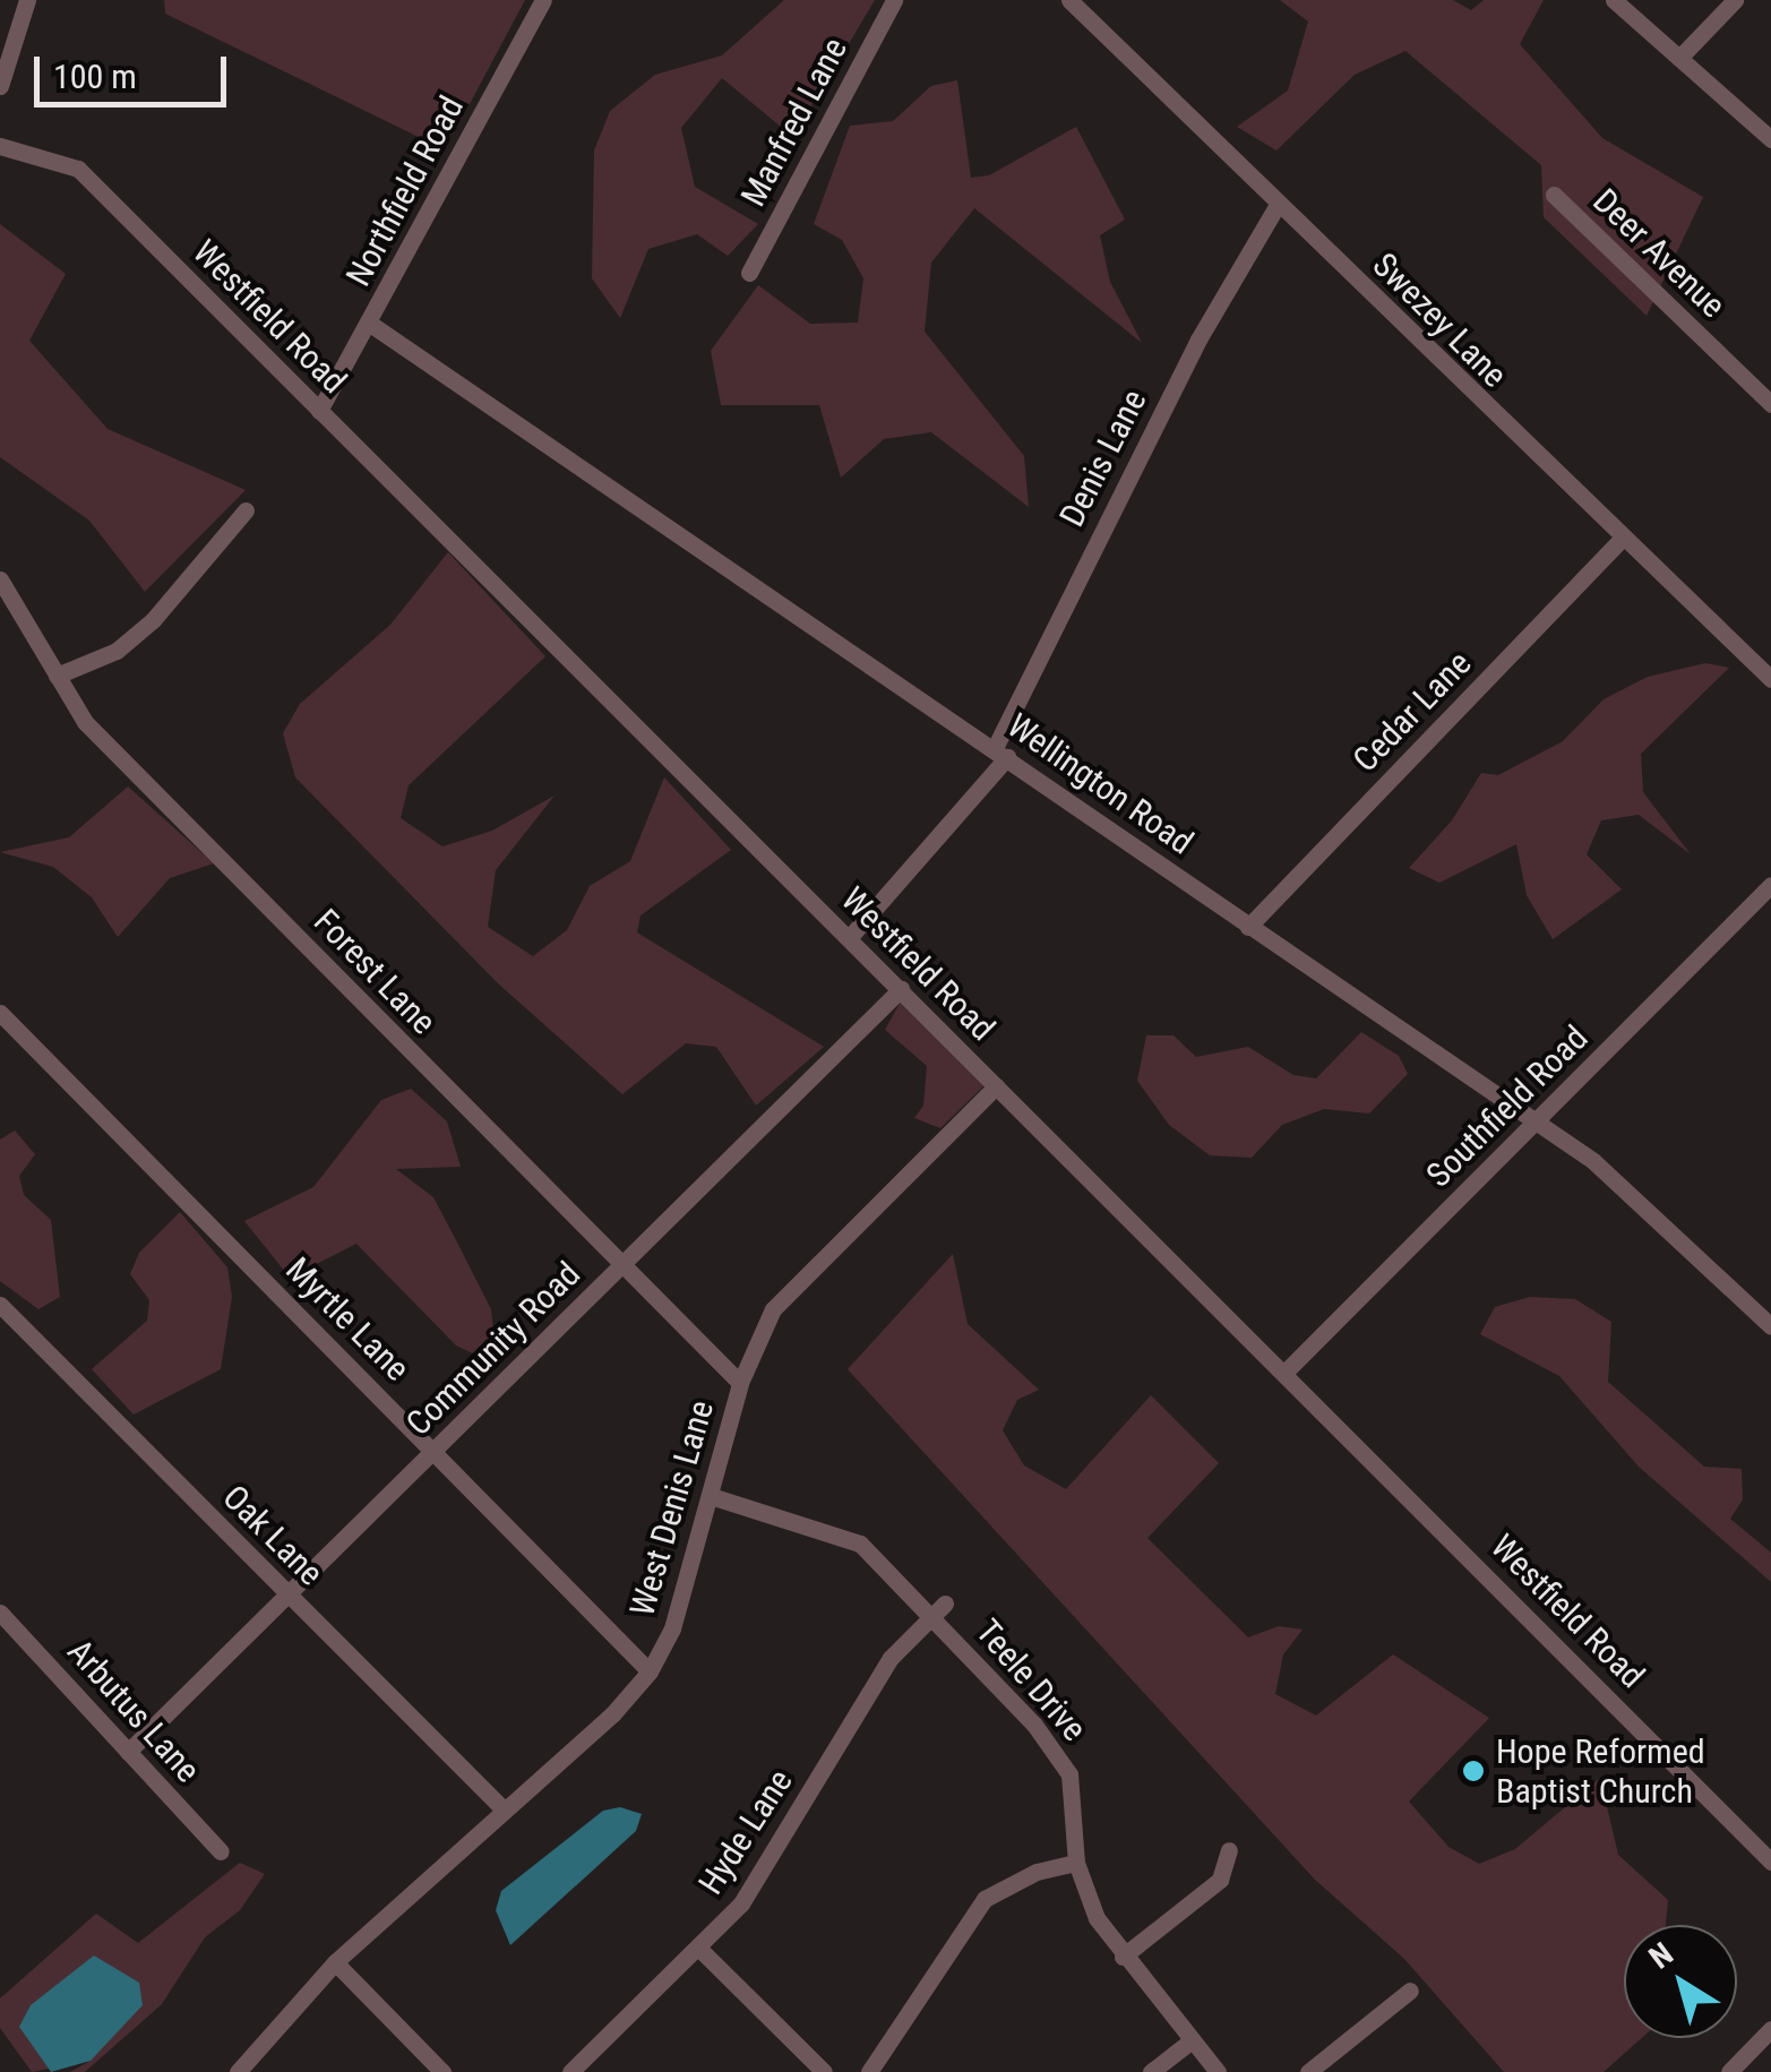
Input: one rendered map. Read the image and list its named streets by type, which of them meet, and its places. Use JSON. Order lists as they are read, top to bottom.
{
  "streets": {
    "street": [
      "Manfred Lane",
      "Northfield Road",
      "Deer Avenue",
      "Westfield Road",
      "Swezey Lane",
      "Denis Lane",
      "Cedar Lane",
      "Wellington Road",
      "Forest Lane",
      "Southfield Road",
      "Myrtle Lane",
      "Community Road",
      "West Denis Lane",
      "Oak Lane",
      "Teele Drive",
      "Arbutus Lane",
      "Hyde Lane"
    ]
  },
  "crossings": [
    ["Northfield Road", "Westfield Road"],
    ["Northfield Road", "Wellington Road"],
    ["Westfield Road", "Denis Lane"],
    ["Westfield Road", "Southfield Road"],
    ["Westfield Road", "Community Road"],
    ["Westfield Road", "West Denis Lane"],
    ["Swezey Lane", "Denis Lane"],
    ["Swezey Lane", "Cedar Lane"],
    ["Denis Lane", "Wellington Road"],
    ["Cedar Lane", "Wellington Road"],
    ["Wellington Road", "Southfield Road"],
    ["Forest Lane", "Community Road"],
    ["Forest Lane", "West Denis Lane"],
    ["Myrtle Lane", "Community Road"],
    ["Myrtle Lane", "West Denis Lane"],
    ["Community Road", "Oak Lane"],
    ["Community Road", "Arbutus Lane"],
    ["West Denis Lane", "Oak Lane"],
    ["West Denis Lane", "Teele Drive"],
    ["Teele Drive", "Hyde Lane"]
  ],
  "places": ["Hope Reformed Baptist Church"],
  "scale_bar": "100 m",
  "north": "top left"
}
